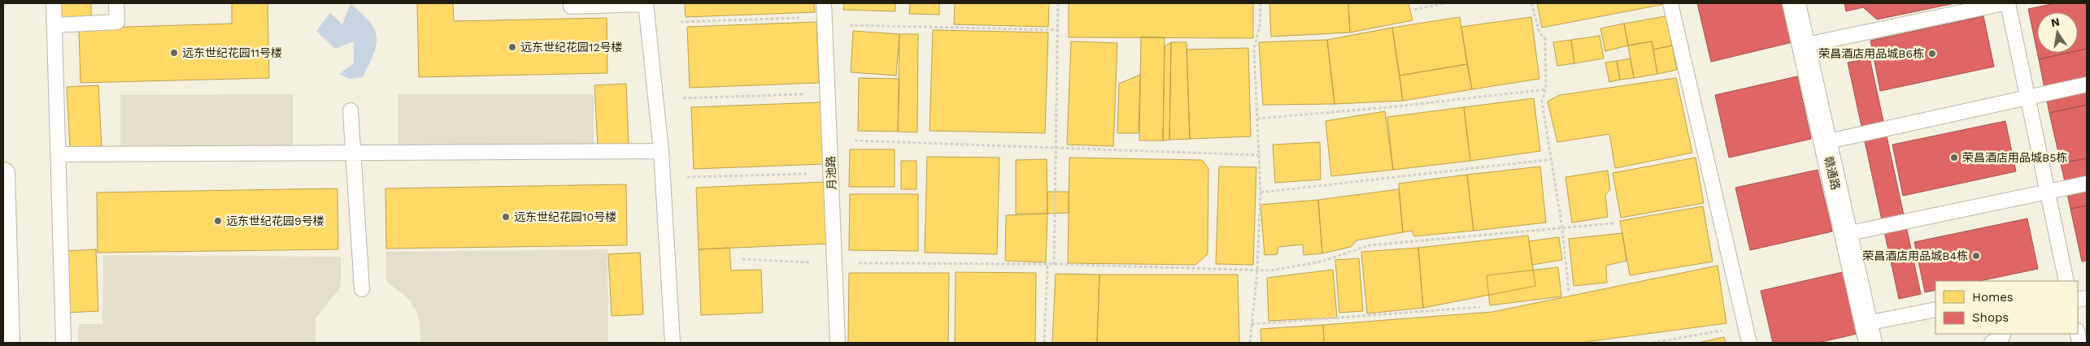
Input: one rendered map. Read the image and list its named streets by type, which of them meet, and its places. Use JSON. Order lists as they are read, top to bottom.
{
  "streets": {
    "street": ["赣通路"],
    "lane": ["月池路"]
  },
  "places": [
    "远东世纪花园12号楼",
    "远东世纪花园11号楼",
    "荣昌酒店用品城B6栋",
    "荣昌酒店用品城B5栋",
    "远东世纪花园10号楼",
    "远东世纪花园9号楼",
    "荣昌酒店用品城B4栋"
  ],
  "legend": ["Homes", "Shops"],
  "north": "top"
}
